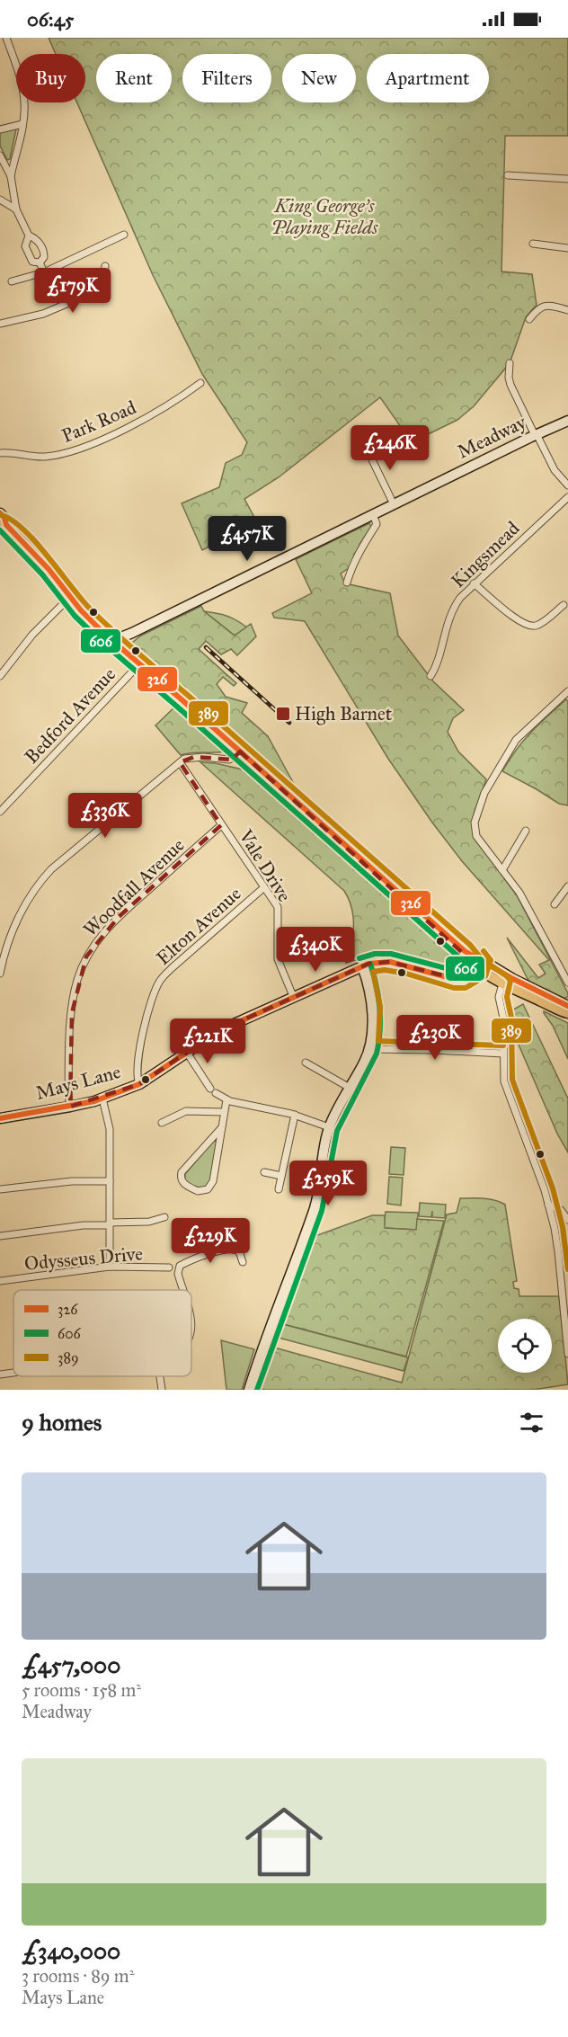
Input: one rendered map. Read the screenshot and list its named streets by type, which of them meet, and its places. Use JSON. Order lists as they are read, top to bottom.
{
  "streets": {
    "street": [
      "Park Road",
      "Meadway",
      "Kingsmead",
      "Bedford Avenue",
      "Vale Drive",
      "Woodfall Avenue",
      "Elton Avenue",
      "Mays Lane",
      "Odysseus Drive"
    ]
  },
  "crossings": [
    ["Vale Drive", "Woodfall Avenue"],
    ["Vale Drive", "Elton Avenue"],
    ["Vale Drive", "Mays Lane"],
    ["Woodfall Avenue", "Mays Lane"],
    ["Elton Avenue", "Mays Lane"]
  ],
  "parks": ["King George's Playing Fields"],
  "places": {
    "transit": ["High Barnet"]
  },
  "lines": ["transit line 326", "transit line 389", "transit line 606"],
  "legend": ["326", "606", "389"],
  "page": {
    "status": "06:45",
    "chip": [
      "Buy",
      "Rent",
      "Filters",
      "New",
      "Apartment"
    ],
    "price": [
      "£179K",
      "£246K",
      "£457K",
      "£336K",
      "£340K",
      "£230K",
      "£221K",
      "£259K",
      "£229K"
    ],
    "heading": "9 homes",
    "list": [
      {
        "name": "£457,000",
        "note": "5 rooms · 158 m² · Meadway"
      },
      {
        "name": "£340,000",
        "note": "3 rooms · 89 m² · Mays Lane"
      }
    ]
  }
}
